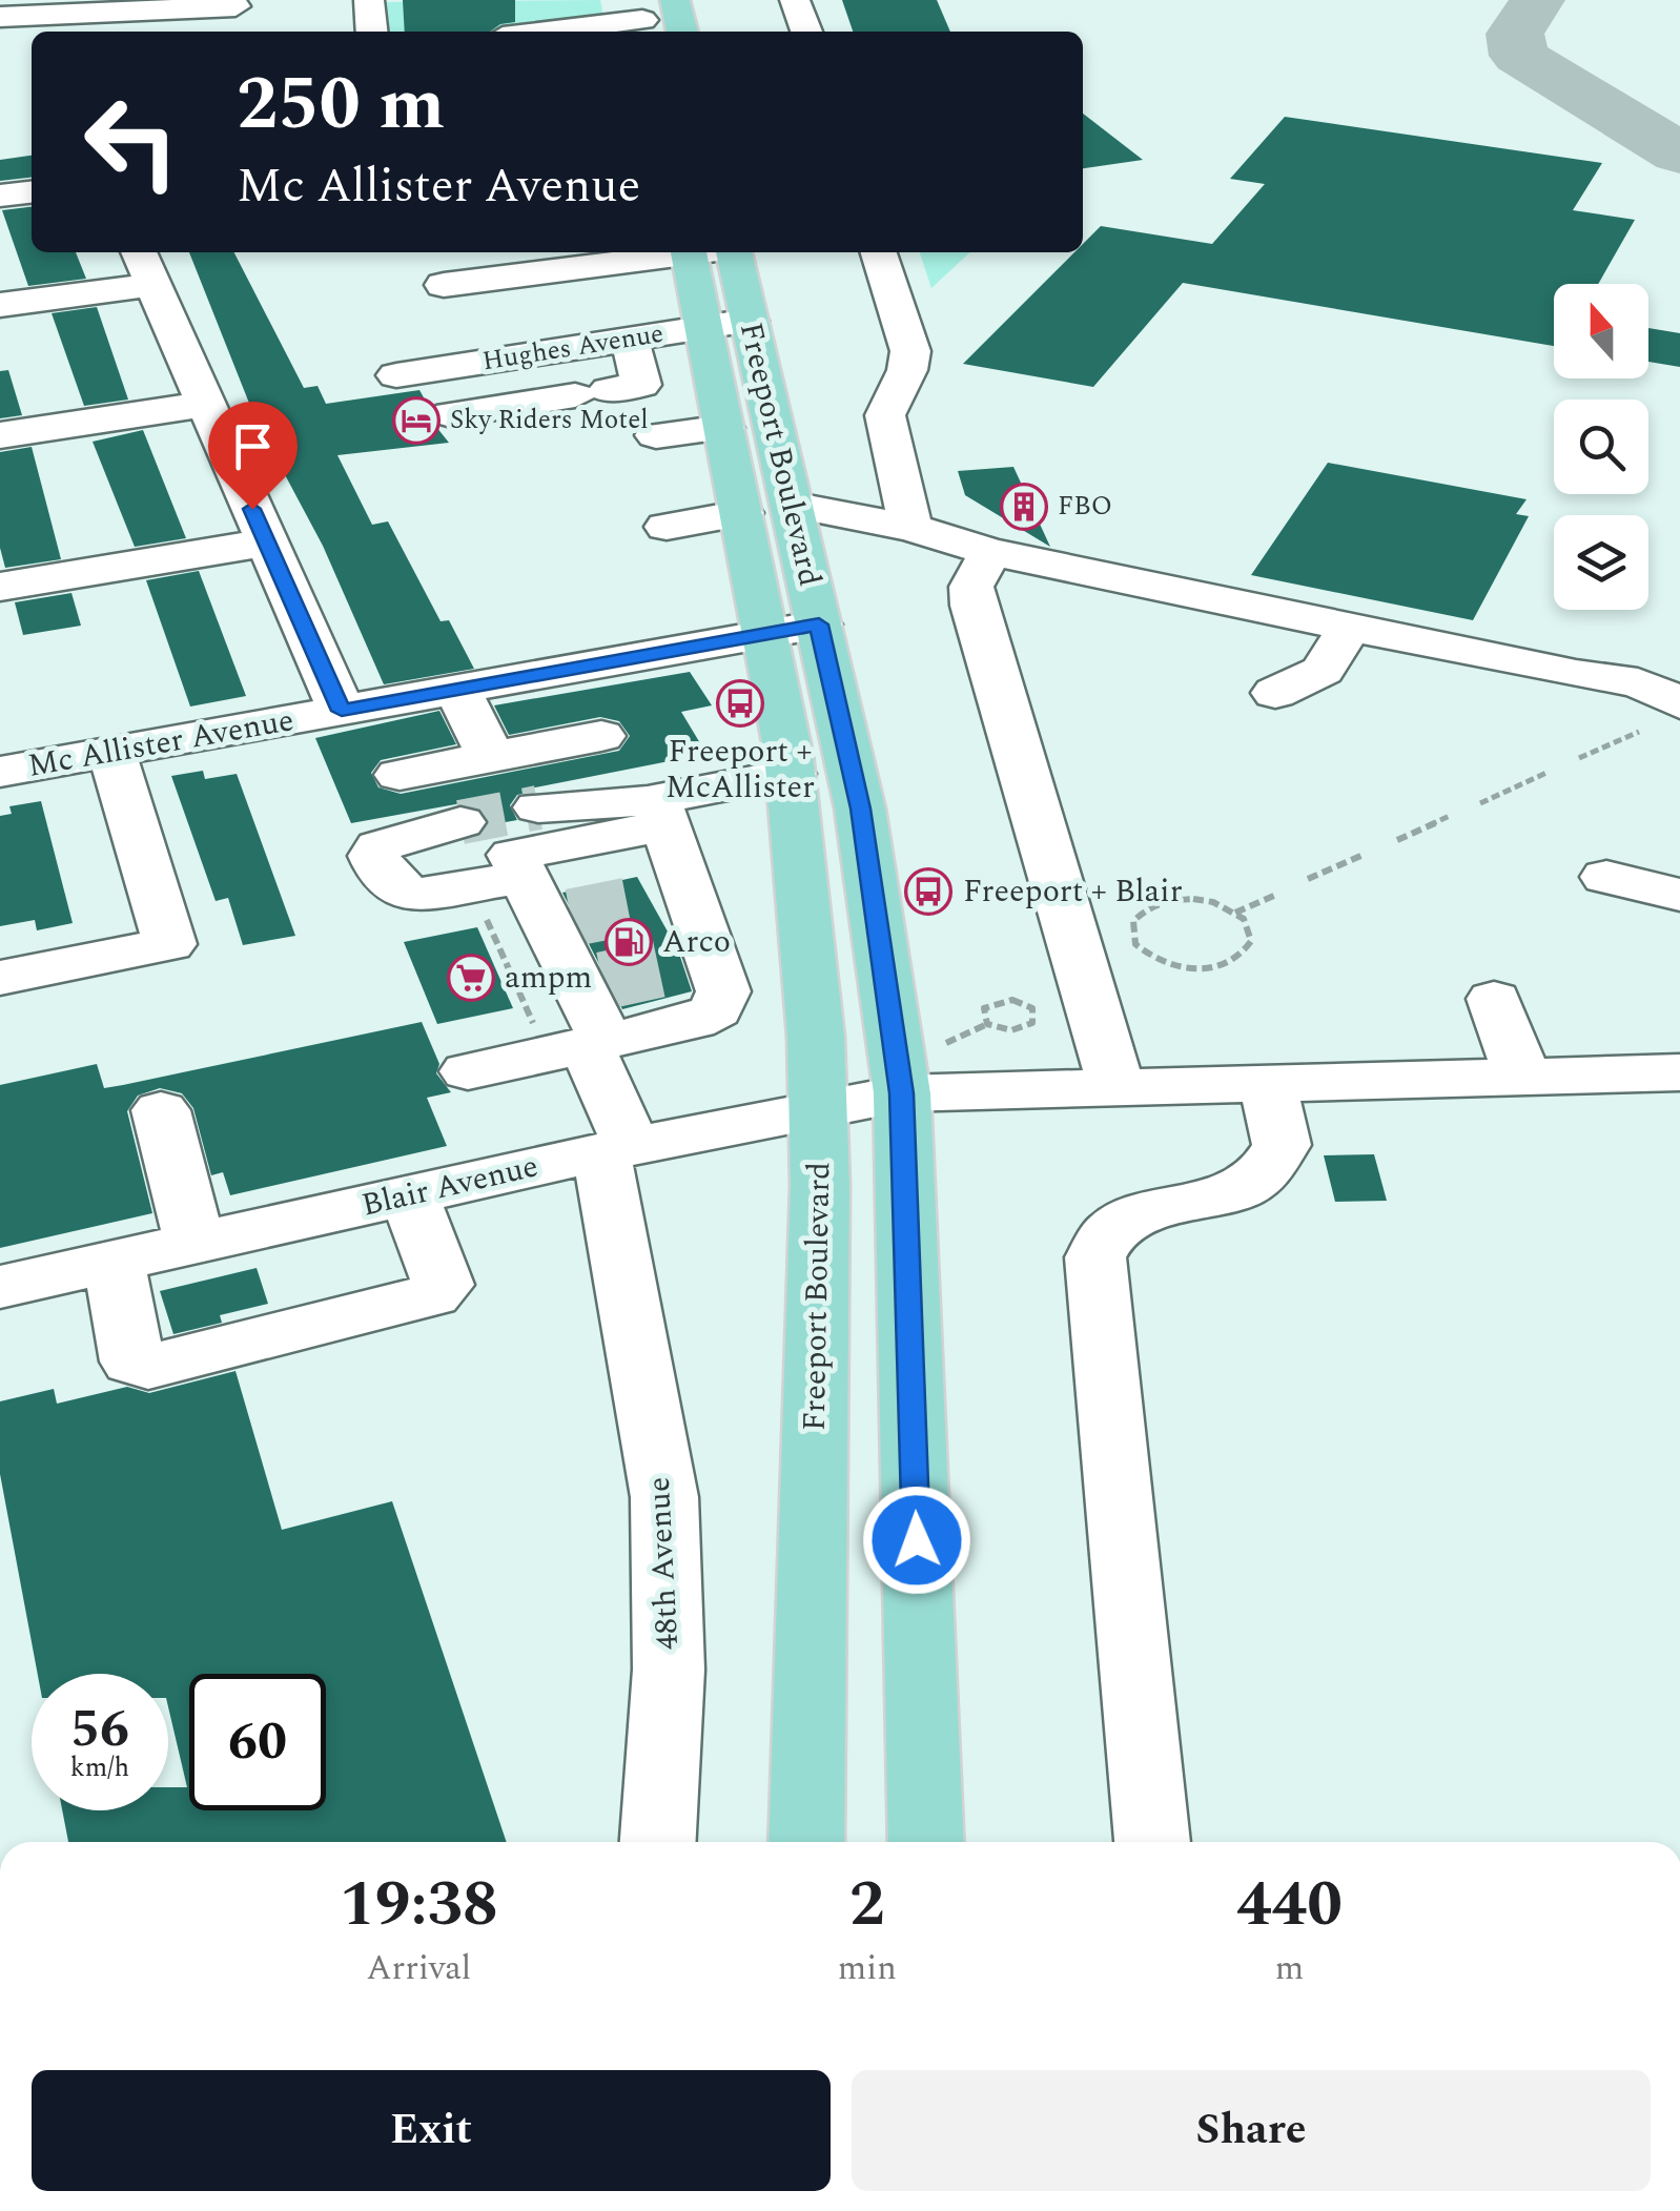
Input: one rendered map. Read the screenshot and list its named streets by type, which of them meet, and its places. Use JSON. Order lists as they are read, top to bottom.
{
  "streets": {
    "main road": ["Freeport Boulevard"],
    "street": [
      "Hughes Avenue",
      "Mc Allister Avenue",
      "Blair Avenue",
      "48th Avenue"
    ]
  },
  "crossings": [
    ["Freeport Boulevard", "Mc Allister Avenue"],
    ["Freeport Boulevard", "Blair Avenue"],
    ["Blair Avenue", "48th Avenue"]
  ],
  "places": {
    "hotel": ["Sky Riders Motel"],
    "building": ["FBO"],
    "bus stop": ["Freeport + McAllister", "Freeport + Blair"],
    "fuel station": ["Arco"],
    "supermarket": ["ampm"]
  },
  "north": "top",
  "page": {
    "turn": ["250 m", "Mc Allister Avenue"],
    "speed": "56 km/h",
    "limit": "60",
    "eta": [
      "19:38",
      "Arrival",
      "2",
      "min",
      "440",
      "m"
    ],
    "buttons": ["Exit", "Share"]
  }
}
